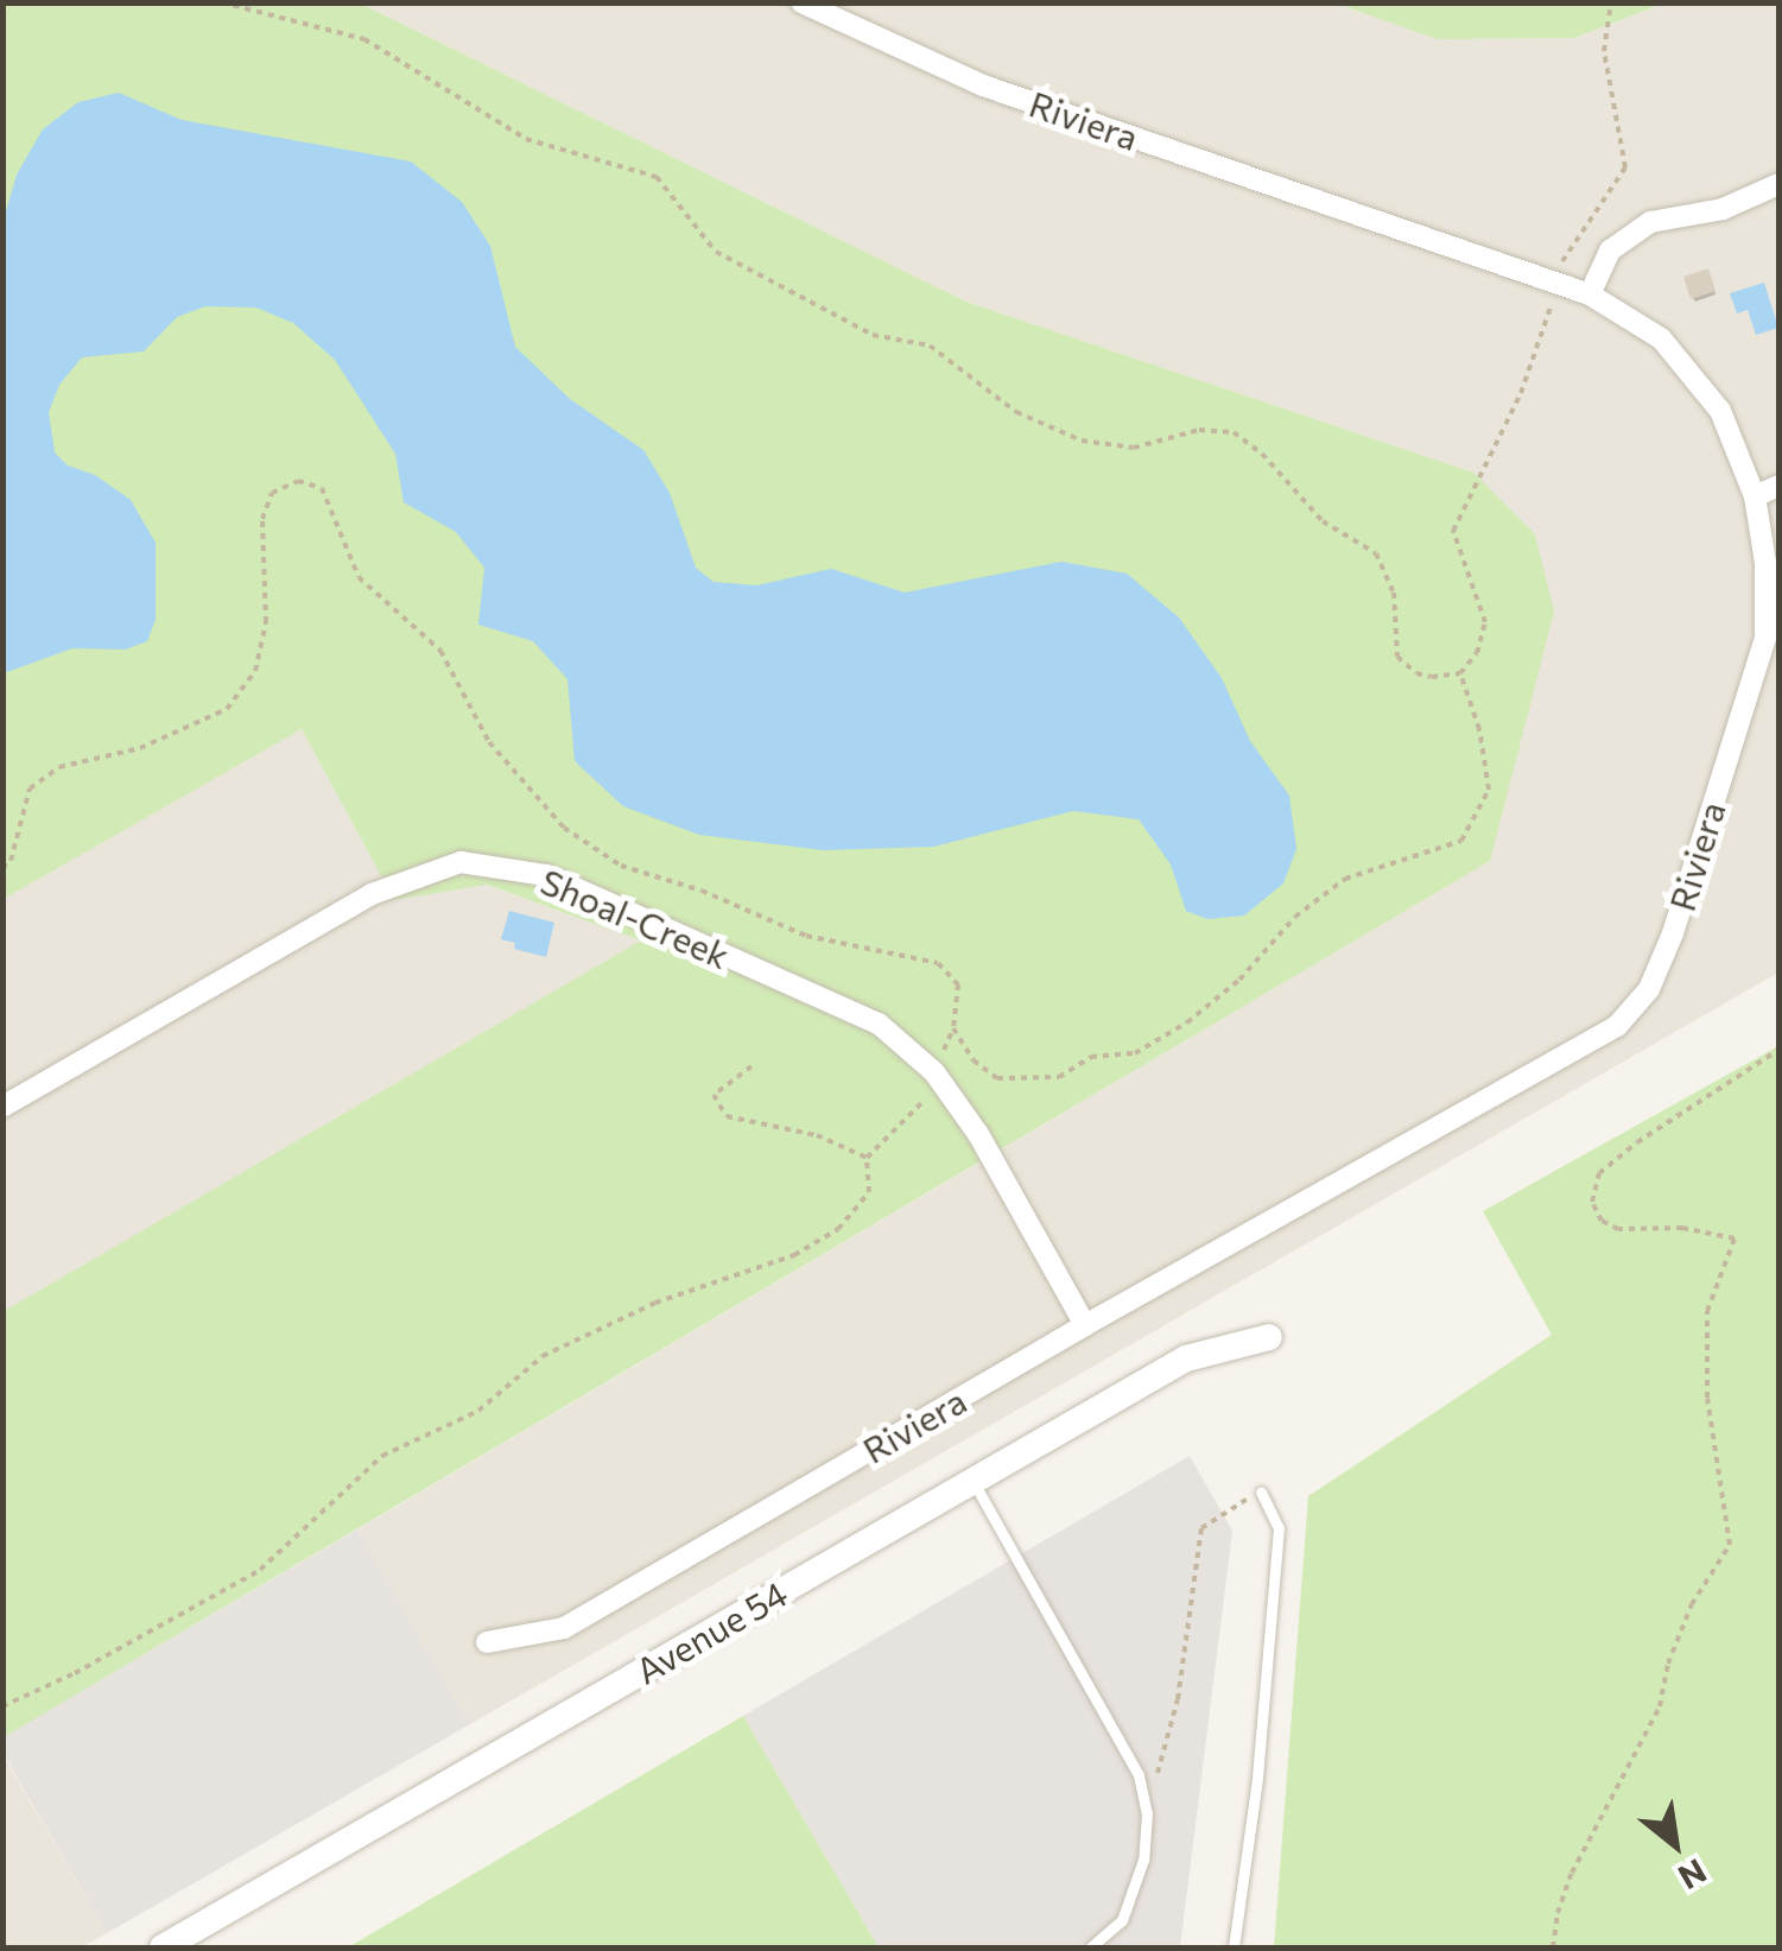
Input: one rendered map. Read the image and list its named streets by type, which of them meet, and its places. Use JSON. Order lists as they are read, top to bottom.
{
  "streets": {
    "street": ["Riviera", "Shoal-Creek", "Avenue 54"]
  },
  "crossings": [
    ["Riviera", "Shoal-Creek"]
  ],
  "north": "bottom right"
}
